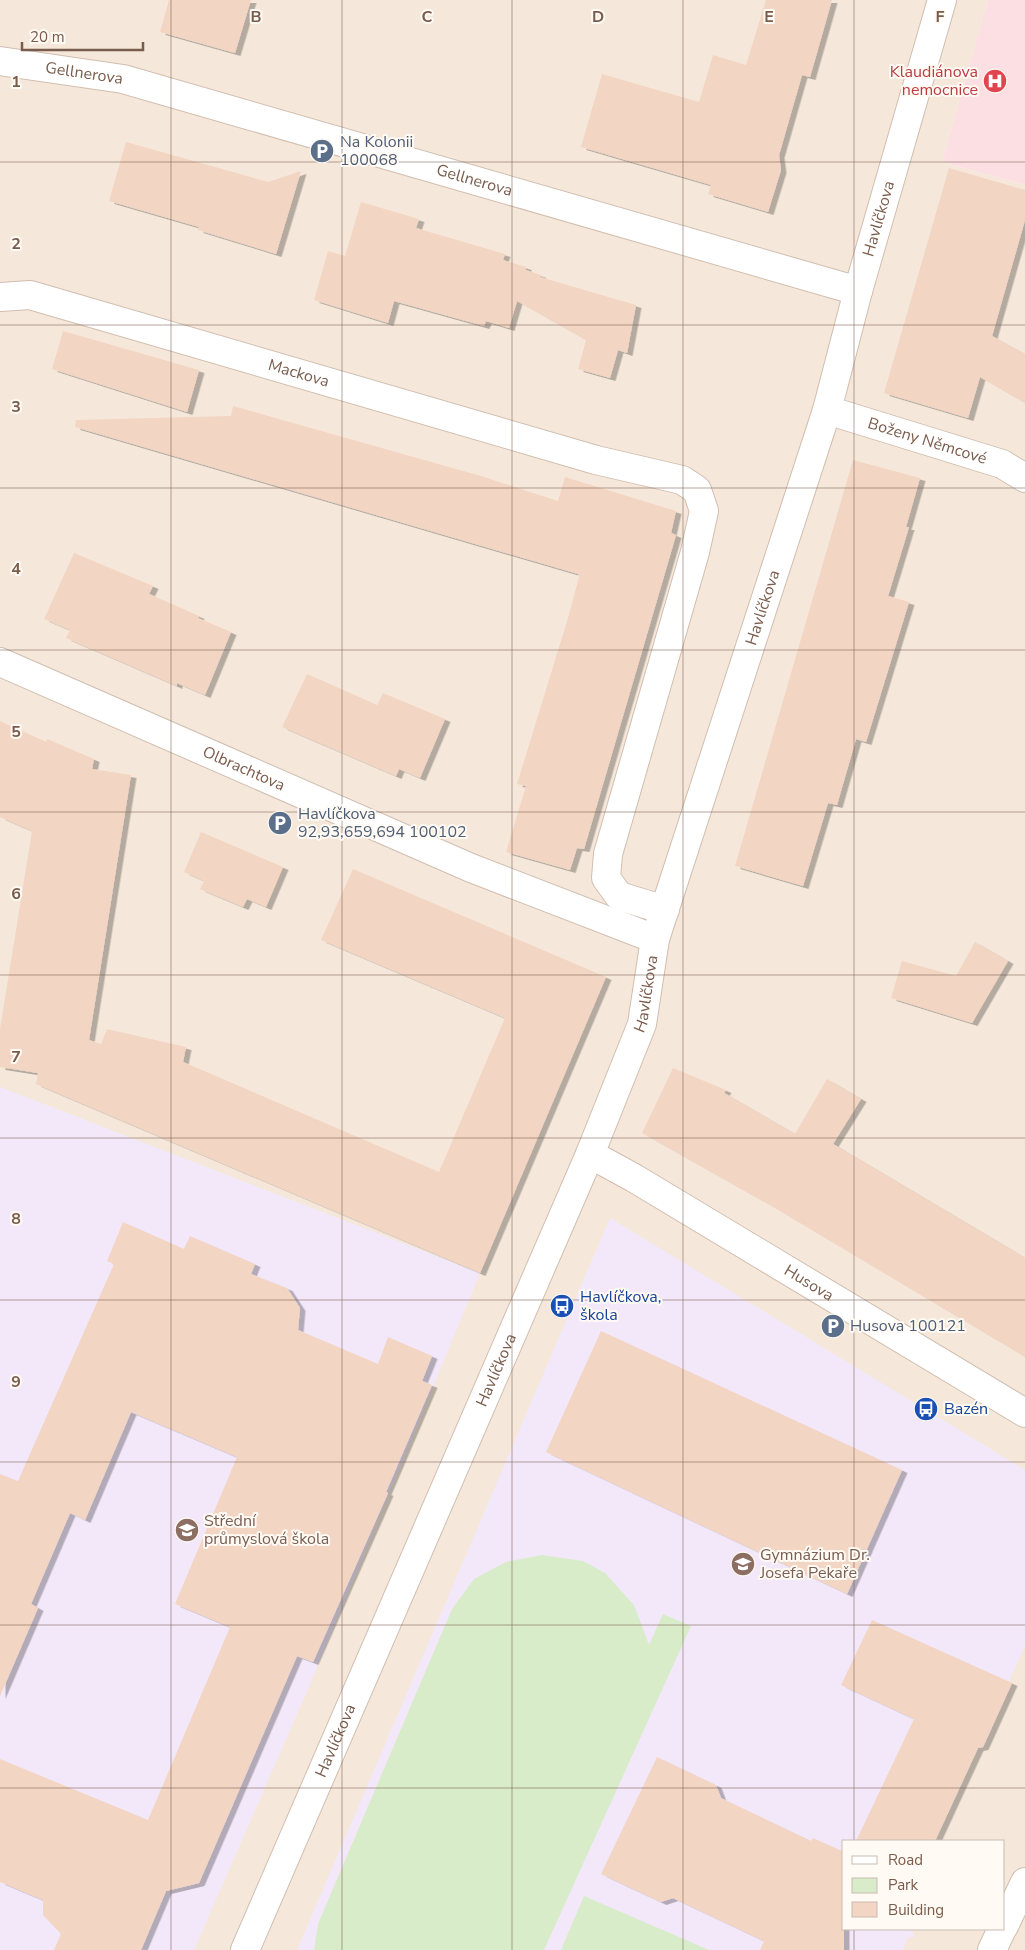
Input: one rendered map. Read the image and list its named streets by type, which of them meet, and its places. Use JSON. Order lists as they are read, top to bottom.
{
  "streets": {
    "street": [
      "Gellnerova",
      "Havlíčkova",
      "Mackova",
      "Boženy Němcové",
      "Olbrachtova",
      "Husova"
    ]
  },
  "crossings": [
    ["Gellnerova", "Havlíčkova"],
    ["Havlíčkova", "Mackova"],
    ["Havlíčkova", "Boženy Němcové"],
    ["Havlíčkova", "Olbrachtova"],
    ["Havlíčkova", "Husova"]
  ],
  "places": {
    "hospital": ["Klaudiánova nemocnice"],
    "parking": ["Na Kolonii 100068", "Havlíčkova 92,93,659,694 100102", "Husova 100121"],
    "bus stop": ["Havlíčkova, škola", "Bazén"],
    "school or university": ["Střední průmyslová škola", "Gymnázium Dr. Josefa Pekaře"]
  },
  "legend": ["Road", "Park", "Building"],
  "scale_bar": "20 m",
  "grid": {
    "columns": [
      "B",
      "C",
      "D",
      "E",
      "F"
    ],
    "rows": [
      "1",
      "2",
      "3",
      "4",
      "5",
      "6",
      "7",
      "8",
      "9"
    ]
  }
}
